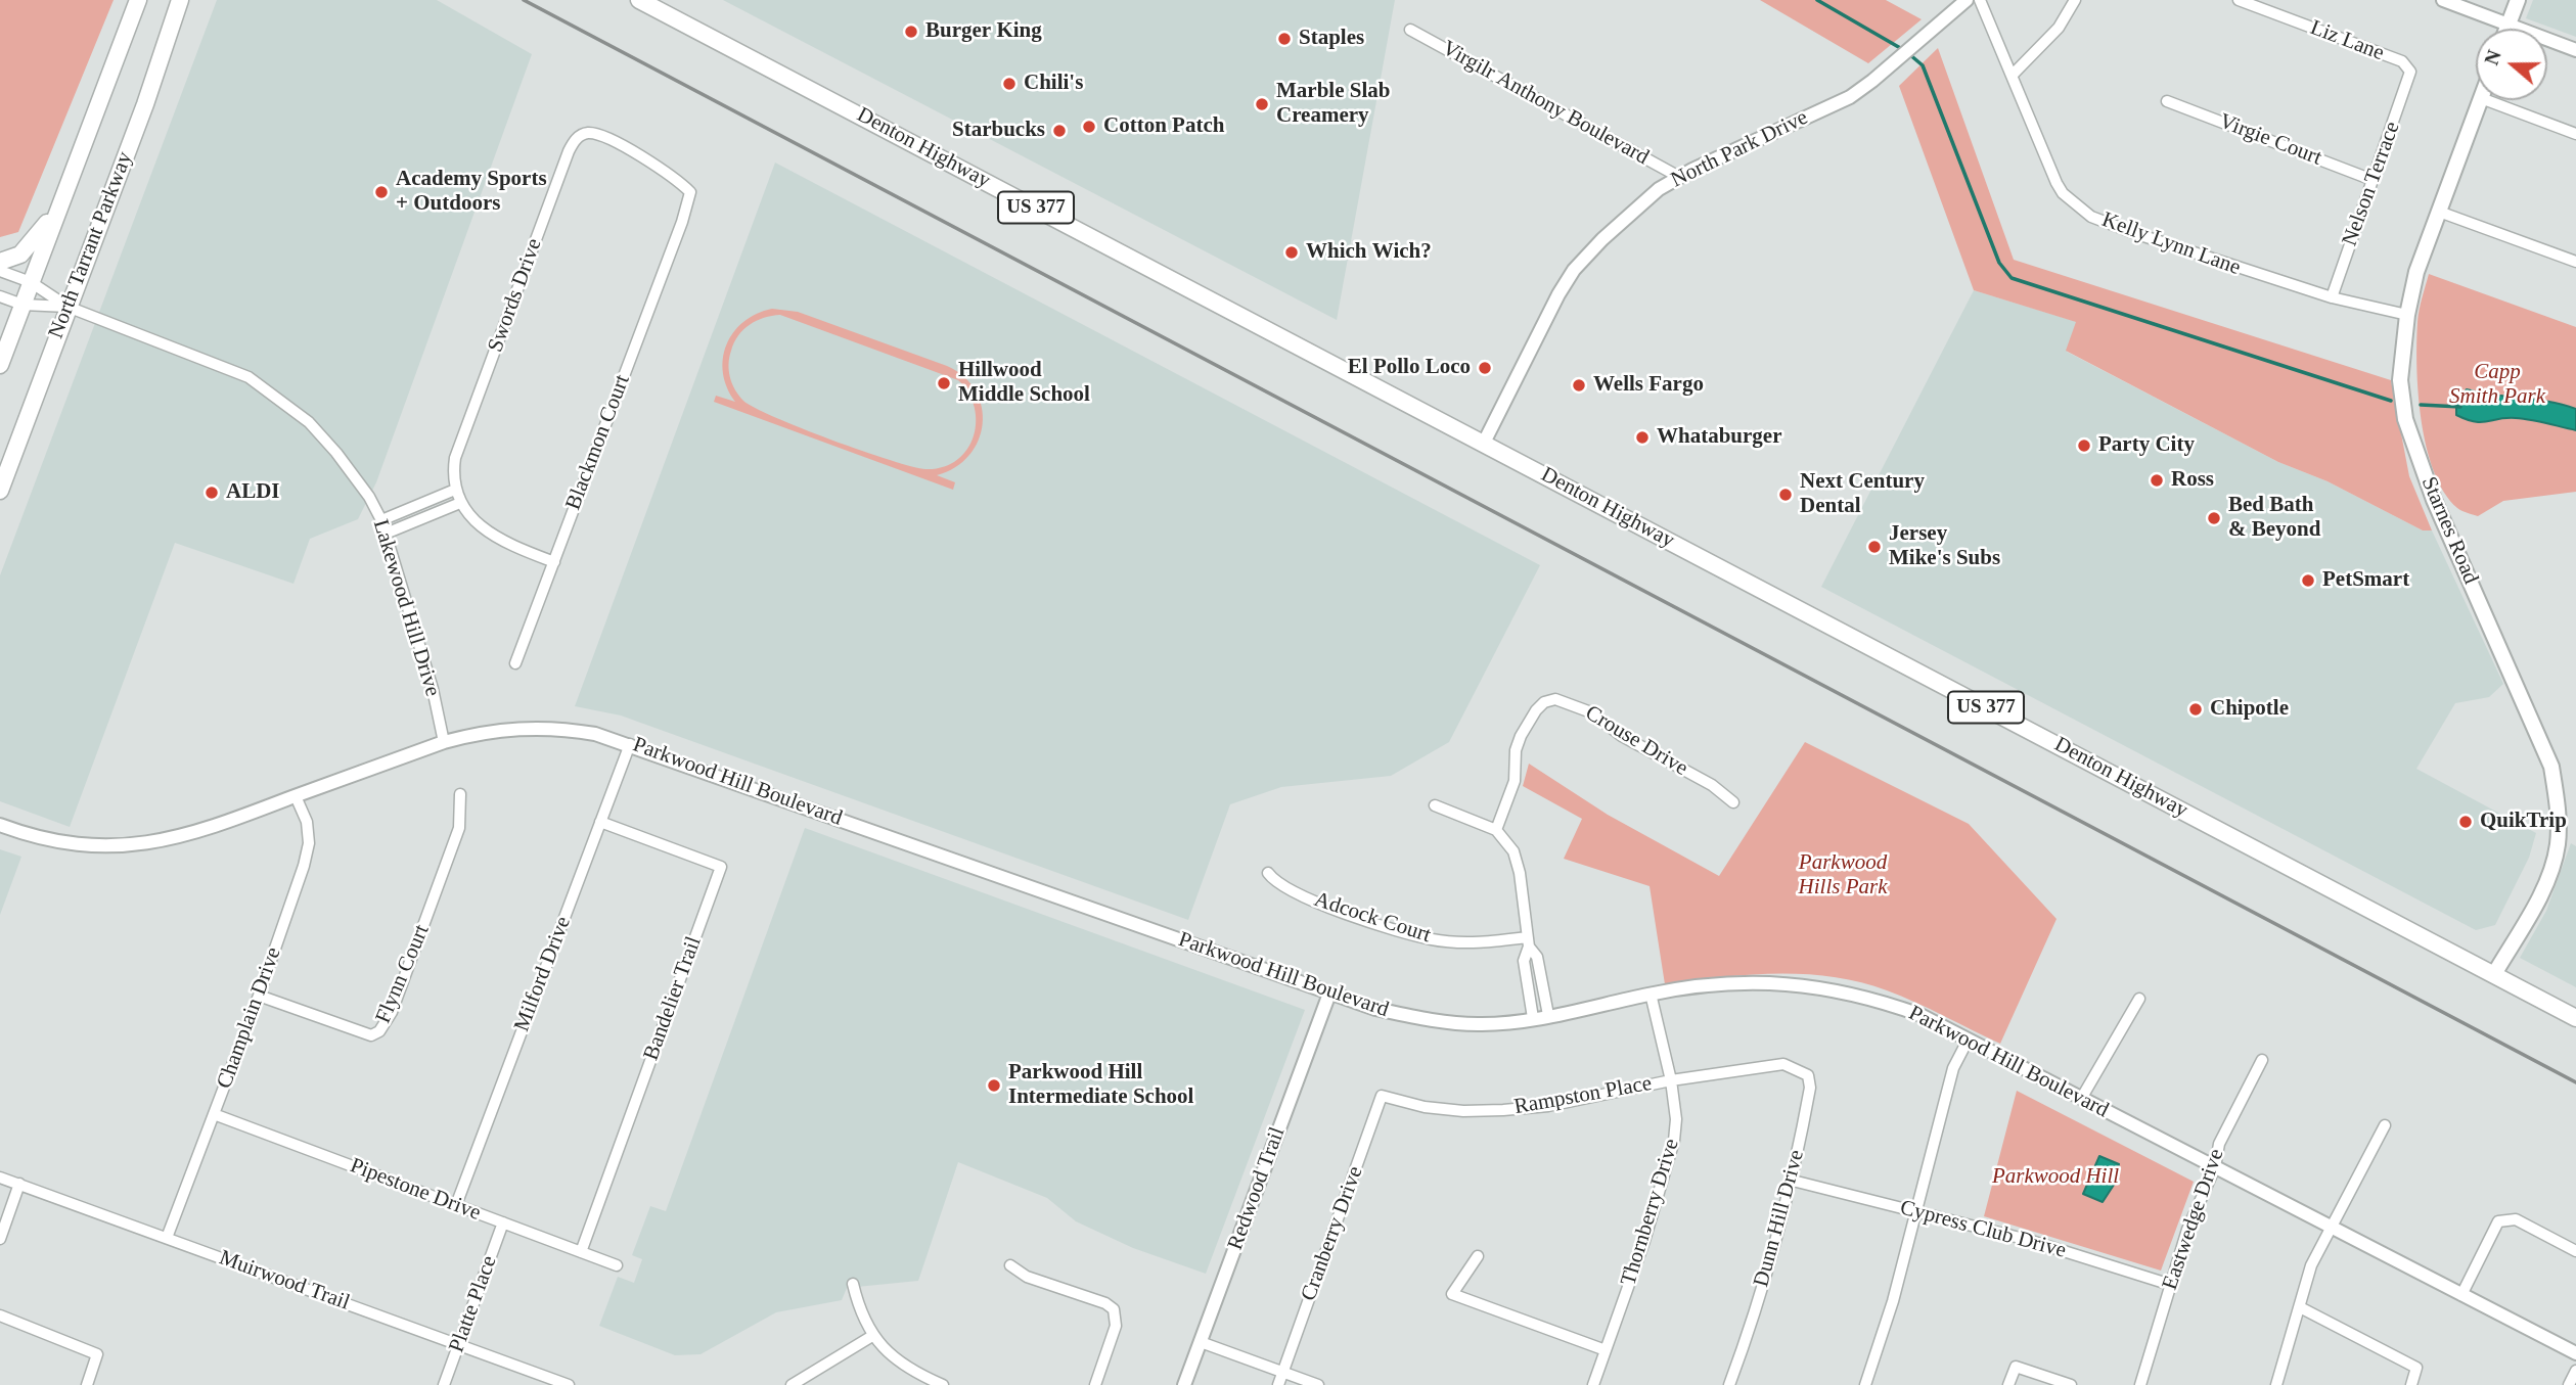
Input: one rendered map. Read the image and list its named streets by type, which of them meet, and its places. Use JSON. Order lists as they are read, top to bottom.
{
  "streets": {
    "main road": [
      "Denton Highway",
      "US 377",
      "North Tarrant Parkway",
      "Starnes Road"
    ],
    "street": [
      "Liz Lane",
      "Virgilr Anthony Boulevard",
      "Virgie Court",
      "North Park Drive",
      "Nelson Terrace",
      "Kelly Lynn Lane",
      "Swords Drive",
      "Blackmon Court",
      "Lakewood Hill Drive",
      "Crouse Drive",
      "Parkwood Hill Boulevard",
      "Adcock Court",
      "Flynn Court",
      "Milford Drive",
      "Bandelier Trail",
      "Champlain Drive",
      "Rampston Place",
      "Redwood Trail",
      "Pipestone Drive",
      "Thornberry Drive",
      "Dunn Hill Drive",
      "Eastwedge Drive",
      "Cypress Club Drive",
      "Cranberry Drive",
      "Muirwood Trail",
      "Platte Place"
    ]
  },
  "crossings": [
    ["Liz Lane", "Nelson Terrace"],
    ["Virgilr Anthony Boulevard", "North Park Drive"],
    ["Virgie Court", "Nelson Terrace"],
    ["Denton Highway", "North Park Drive"],
    ["Denton Highway", "Starnes Road"],
    ["Nelson Terrace", "Kelly Lynn Lane"],
    ["Kelly Lynn Lane", "Starnes Road"],
    ["North Tarrant Parkway", "Lakewood Hill Drive"],
    ["Swords Drive", "Blackmon Court"],
    ["Lakewood Hill Drive", "Parkwood Hill Boulevard"],
    ["Parkwood Hill Boulevard", "Milford Drive"],
    ["Parkwood Hill Boulevard", "Champlain Drive"],
    ["Parkwood Hill Boulevard", "Redwood Trail"],
    ["Parkwood Hill Boulevard", "Thornberry Drive"],
    ["Parkwood Hill Boulevard", "Eastwedge Drive"],
    ["Flynn Court", "Champlain Drive"],
    ["Milford Drive", "Bandelier Trail"],
    ["Milford Drive", "Pipestone Drive"],
    ["Bandelier Trail", "Pipestone Drive"],
    ["Champlain Drive", "Pipestone Drive"],
    ["Champlain Drive", "Muirwood Trail"],
    ["Rampston Place", "Thornberry Drive"],
    ["Rampston Place", "Dunn Hill Drive"],
    ["Rampston Place", "Cranberry Drive"],
    ["Pipestone Drive", "Platte Place"],
    ["Dunn Hill Drive", "Cypress Club Drive"],
    ["Eastwedge Drive", "Cypress Club Drive"],
    ["Muirwood Trail", "Platte Place"]
  ],
  "parks": ["Capp Smith Park", "Parkwood Hills Park", "Parkwood Hill"],
  "places": [
    "Burger King",
    "Staples",
    "Chili's",
    "Marble Slab Creamery",
    "Cotton Patch",
    "Starbucks",
    "Academy Sports + Outdoors",
    "Which Wich?",
    "El Pollo Loco",
    "Hillwood Middle School",
    "Wells Fargo",
    "Whataburger",
    "Party City",
    "Ross",
    "ALDI",
    "Next Century Dental",
    "Bed Bath & Beyond",
    "Jersey Mike's Subs",
    "PetSmart",
    "Chipotle",
    "QuikTrip",
    "Parkwood Hill Intermediate School"
  ],
  "north": "left"
}
